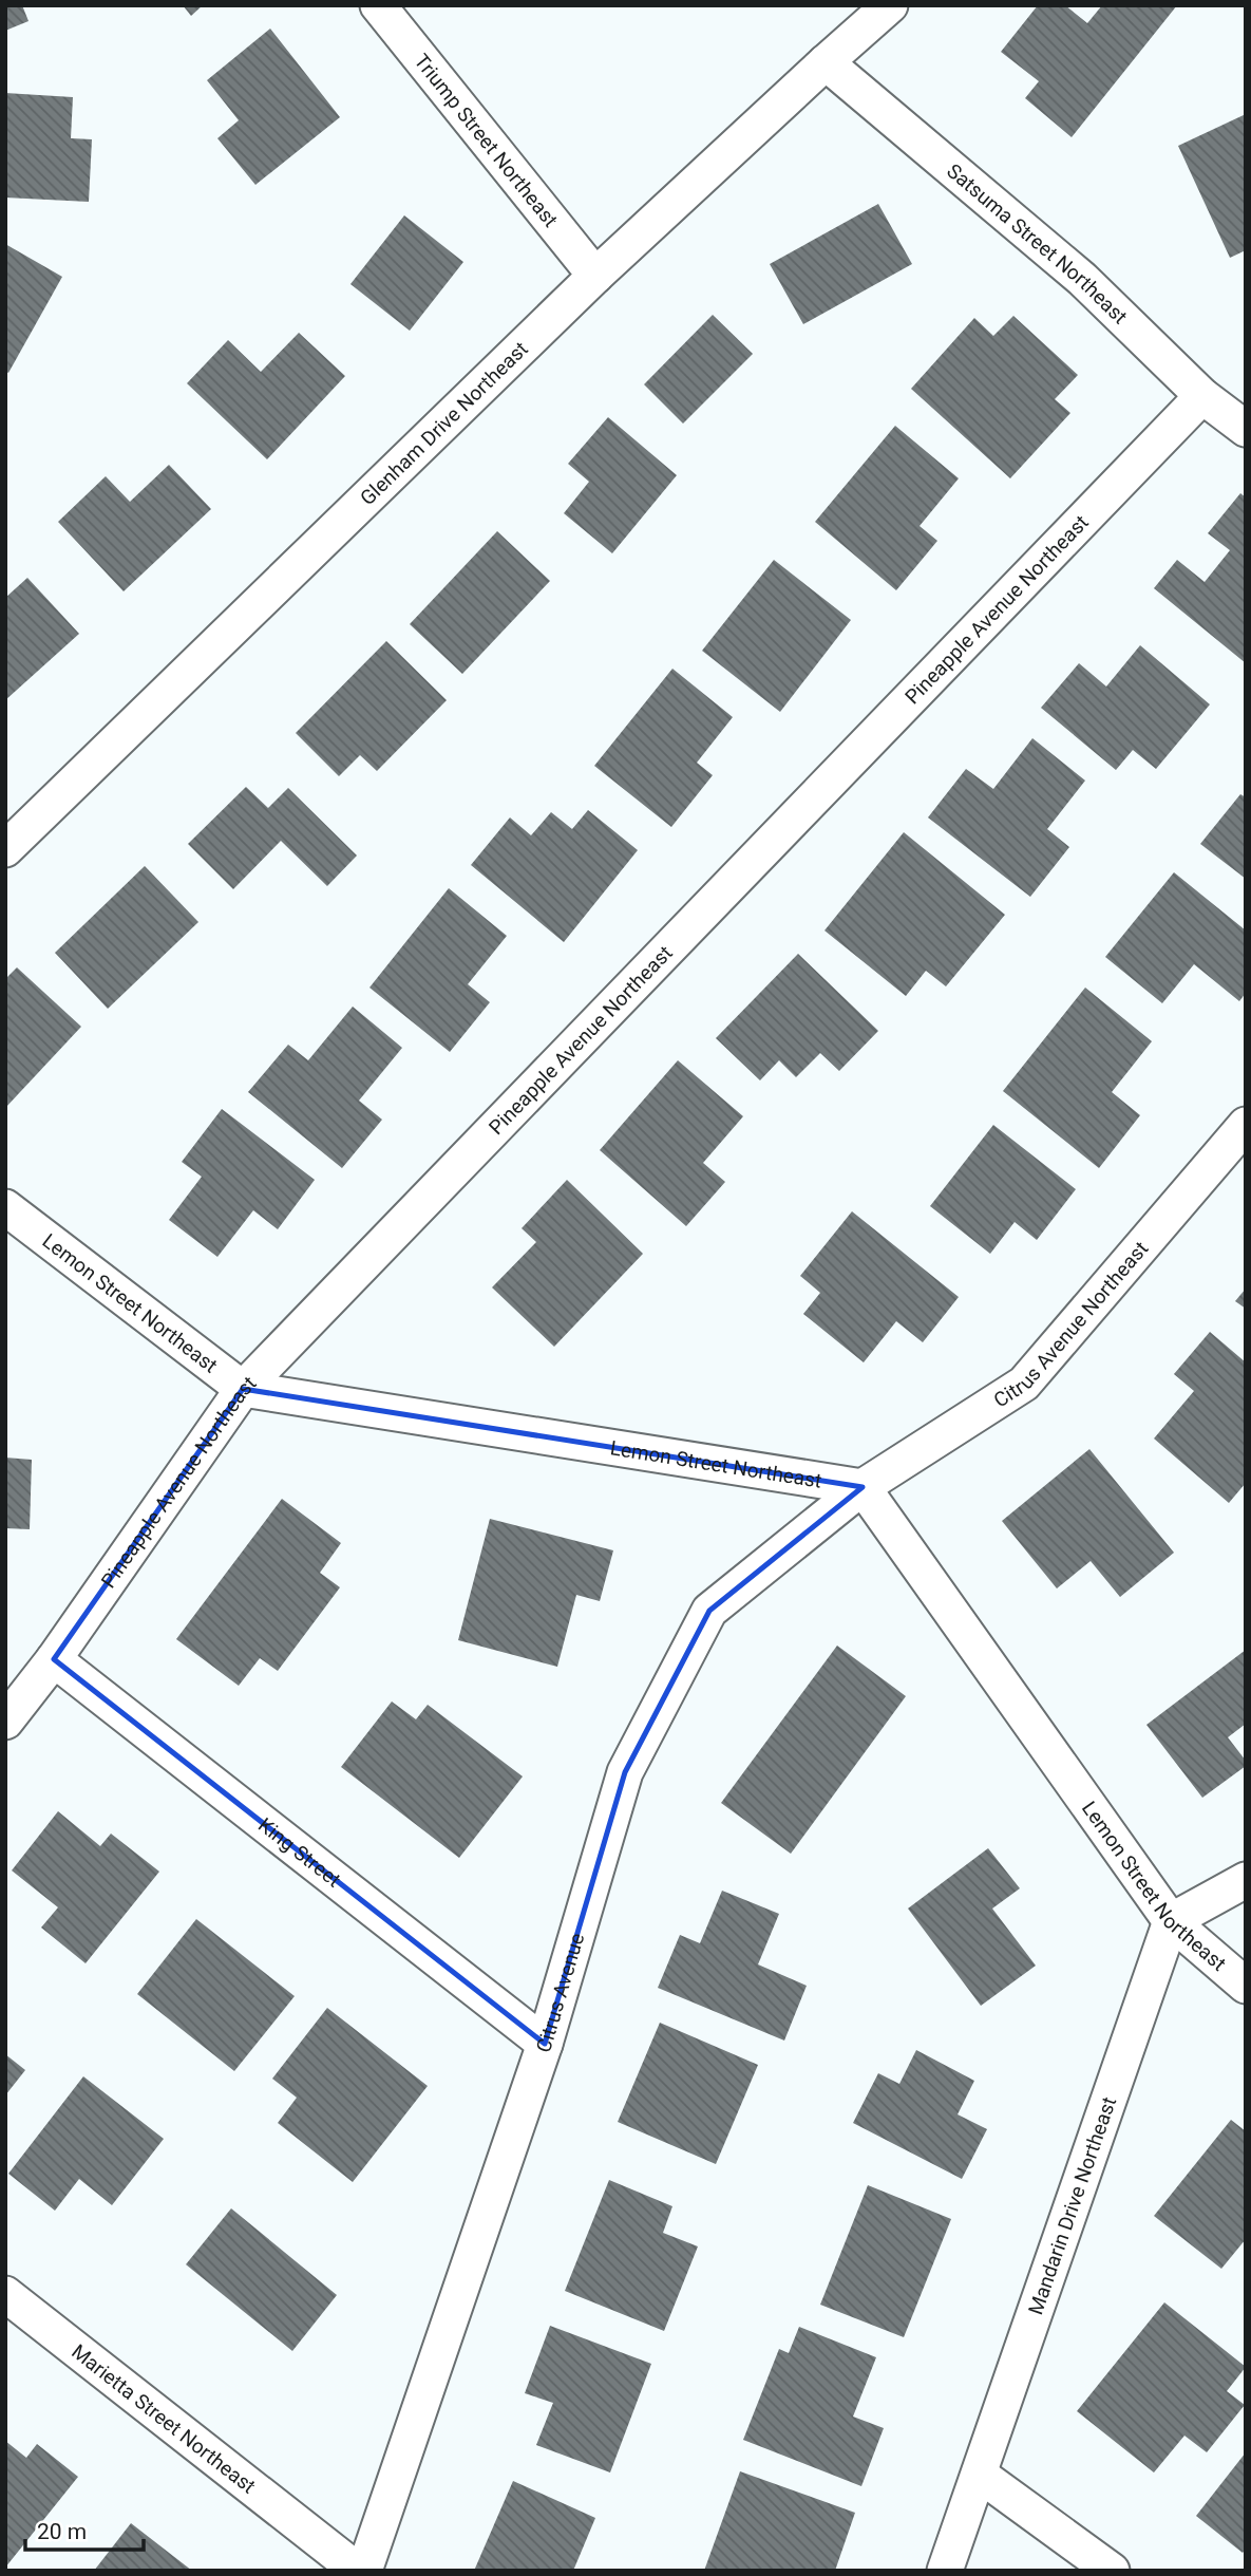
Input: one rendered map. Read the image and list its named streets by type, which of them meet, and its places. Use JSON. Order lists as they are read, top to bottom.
{
  "streets": {
    "street": [
      "Triump Street Northeast",
      "Satsuma Street Northeast",
      "Glenham Drive Northeast",
      "Pineapple Avenue Northeast",
      "Lemon Street Northeast",
      "Citrus Avenue Northeast",
      "King Street",
      "Citrus Avenue",
      "Mandarin Drive Northeast",
      "Marietta Street Northeast"
    ]
  },
  "crossings": [
    ["Triump Street Northeast", "Glenham Drive Northeast"],
    ["Satsuma Street Northeast", "Glenham Drive Northeast"],
    ["Satsuma Street Northeast", "Pineapple Avenue Northeast"],
    ["Pineapple Avenue Northeast", "Lemon Street Northeast"],
    ["Pineapple Avenue Northeast", "King Street"],
    ["Lemon Street Northeast", "Citrus Avenue Northeast"],
    ["Lemon Street Northeast", "Citrus Avenue"],
    ["Lemon Street Northeast", "Mandarin Drive Northeast"],
    ["Citrus Avenue Northeast", "Citrus Avenue"],
    ["King Street", "Citrus Avenue"]
  ],
  "scale_bar": "20 m"
}
